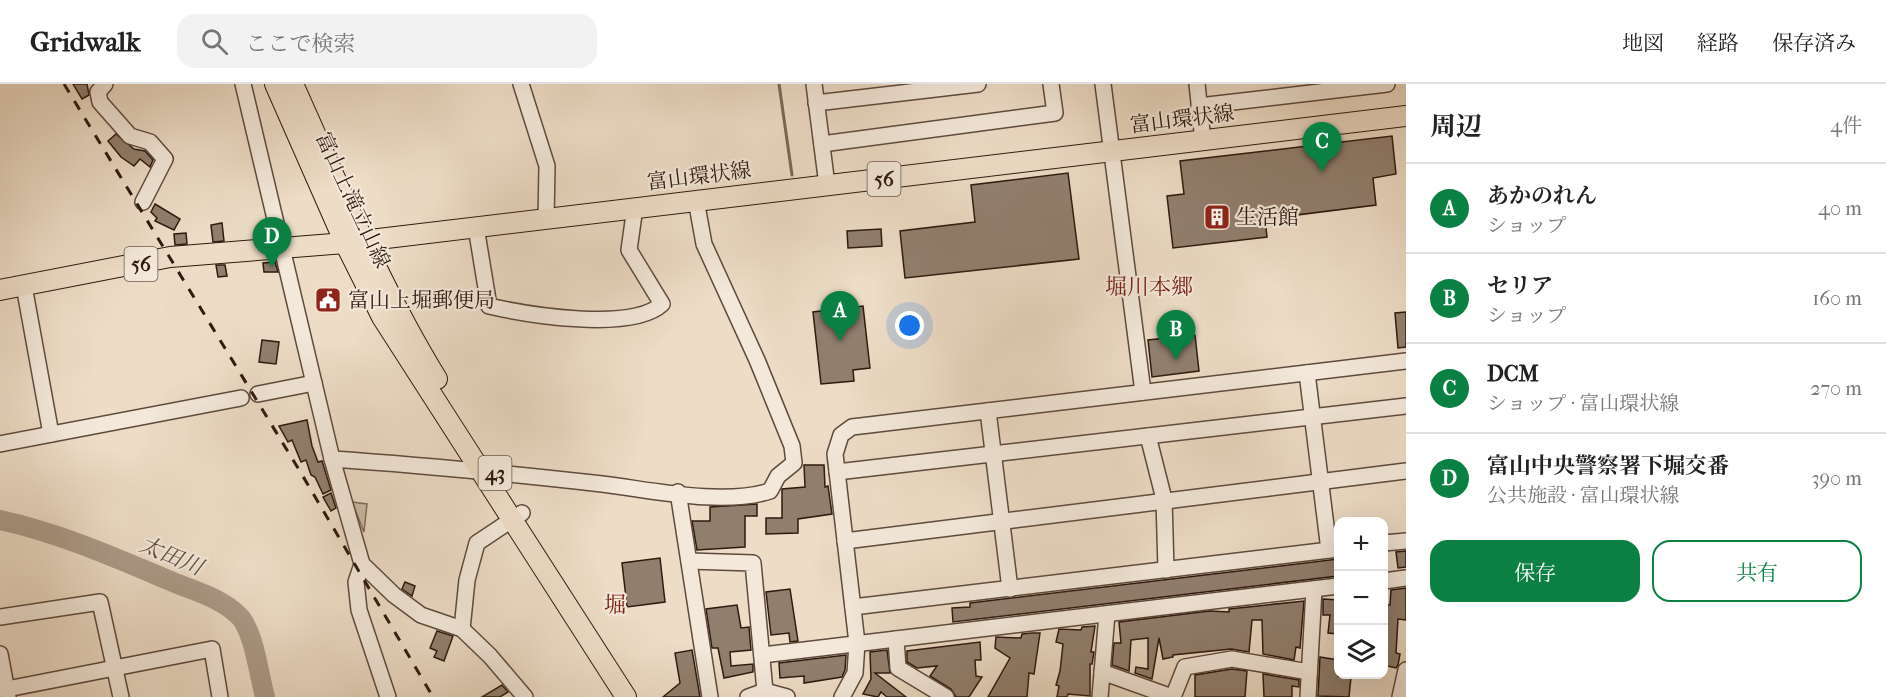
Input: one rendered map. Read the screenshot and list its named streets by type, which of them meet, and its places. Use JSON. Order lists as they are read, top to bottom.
{
  "streets": {
    "main road": [
      "富山環状線",
      "56",
      "富山上滝立山線",
      "43"
    ]
  },
  "crossings": [
    ["富山環状線", "富山上滝立山線"]
  ],
  "districts": ["堀川本郷", "堀"],
  "water": ["太田川"],
  "places": {
    "building": ["生活館"],
    "public building": ["富山上堀郵便局"]
  },
  "page": {
    "header": "Gridwalk",
    "search": "ここで検索",
    "nav": ["地図", "経路", "保存済み"],
    "heading": ["周辺", "4件"],
    "pins": [
      "C",
      "D",
      "A",
      "B"
    ],
    "list": [
      {
        "mark": "A",
        "name": "あかのれん",
        "note": "ショップ",
        "value": "40 m"
      },
      {
        "mark": "B",
        "name": "セリア",
        "note": "ショップ",
        "value": "160 m"
      },
      {
        "mark": "C",
        "name": "DCM",
        "note": "ショップ · 富山環状線",
        "value": "270 m"
      },
      {
        "mark": "D",
        "name": "富山中央警察署下堀交番",
        "note": "公共施設 · 富山環状線",
        "value": "390 m"
      }
    ],
    "map_buttons": ["+", "−"],
    "buttons": ["保存", "共有"]
  }
}
